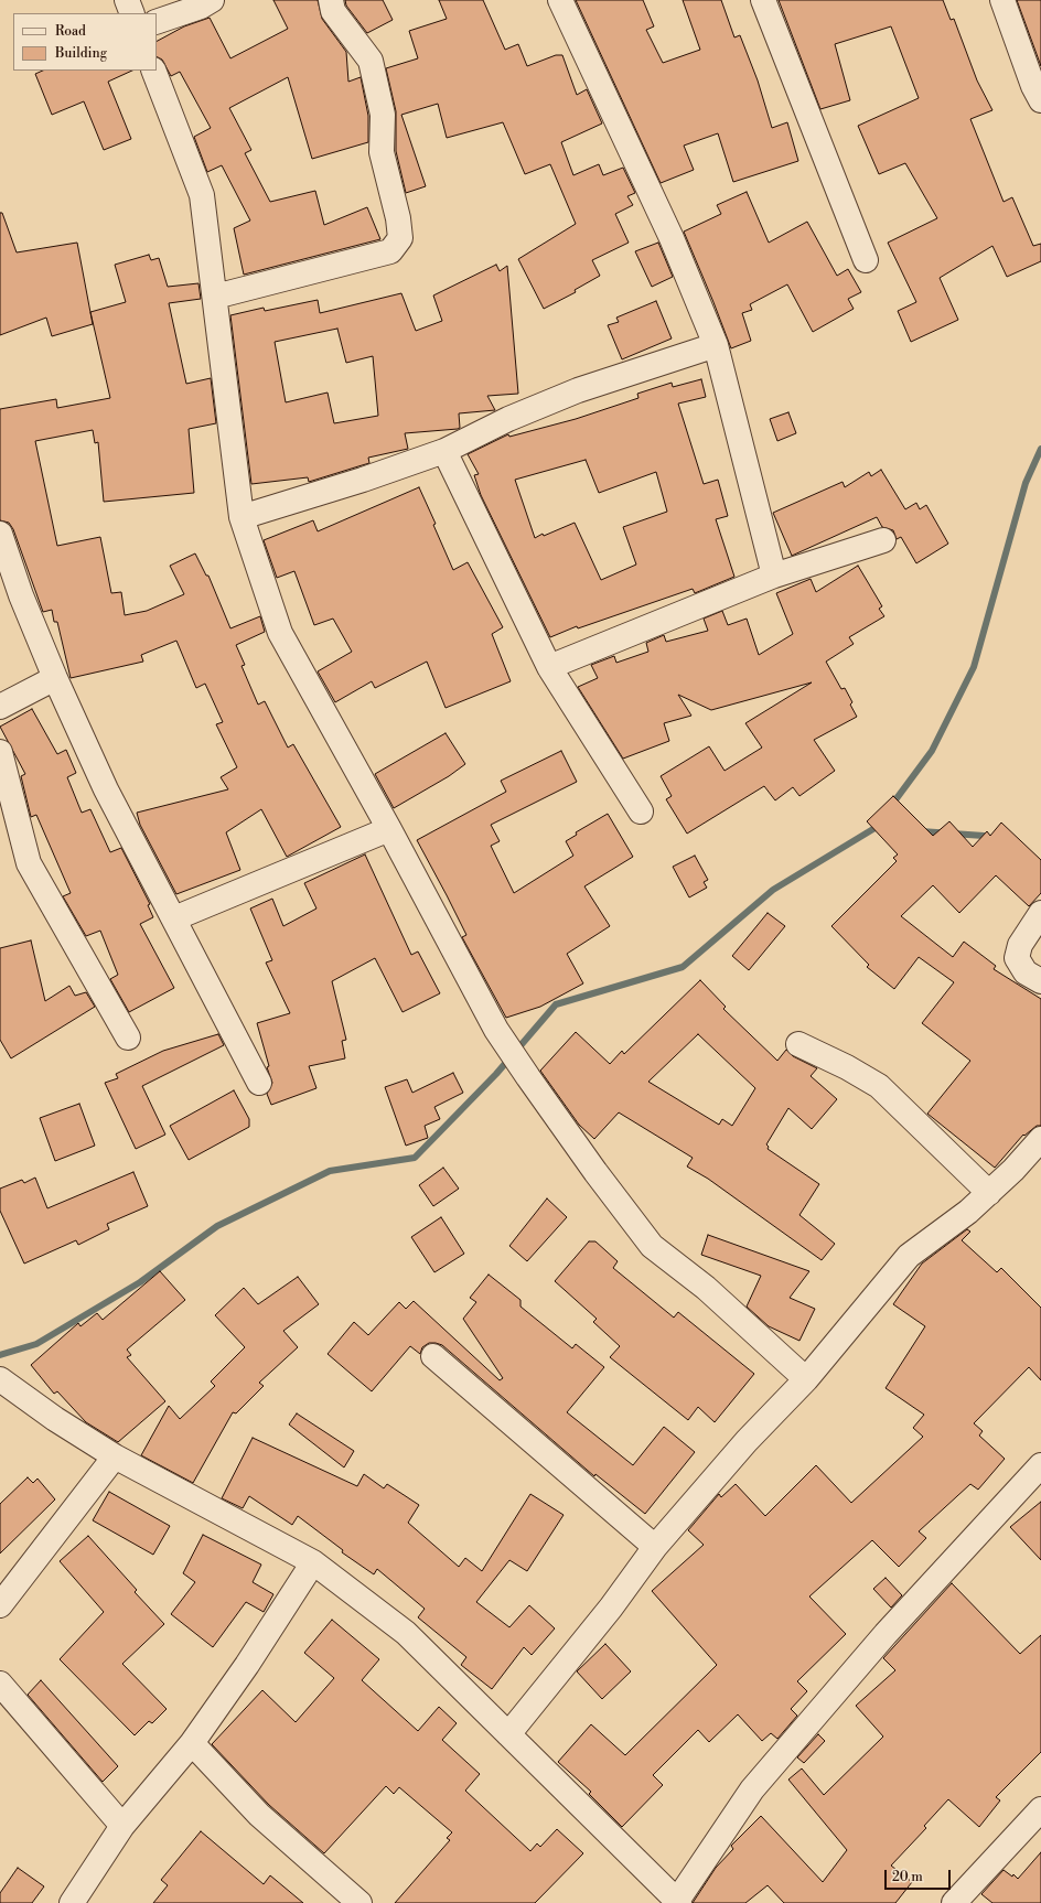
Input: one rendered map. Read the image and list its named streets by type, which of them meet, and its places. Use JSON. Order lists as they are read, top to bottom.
{
  "legend": ["Road", "Building"],
  "scale_bar": "20 m"
}
